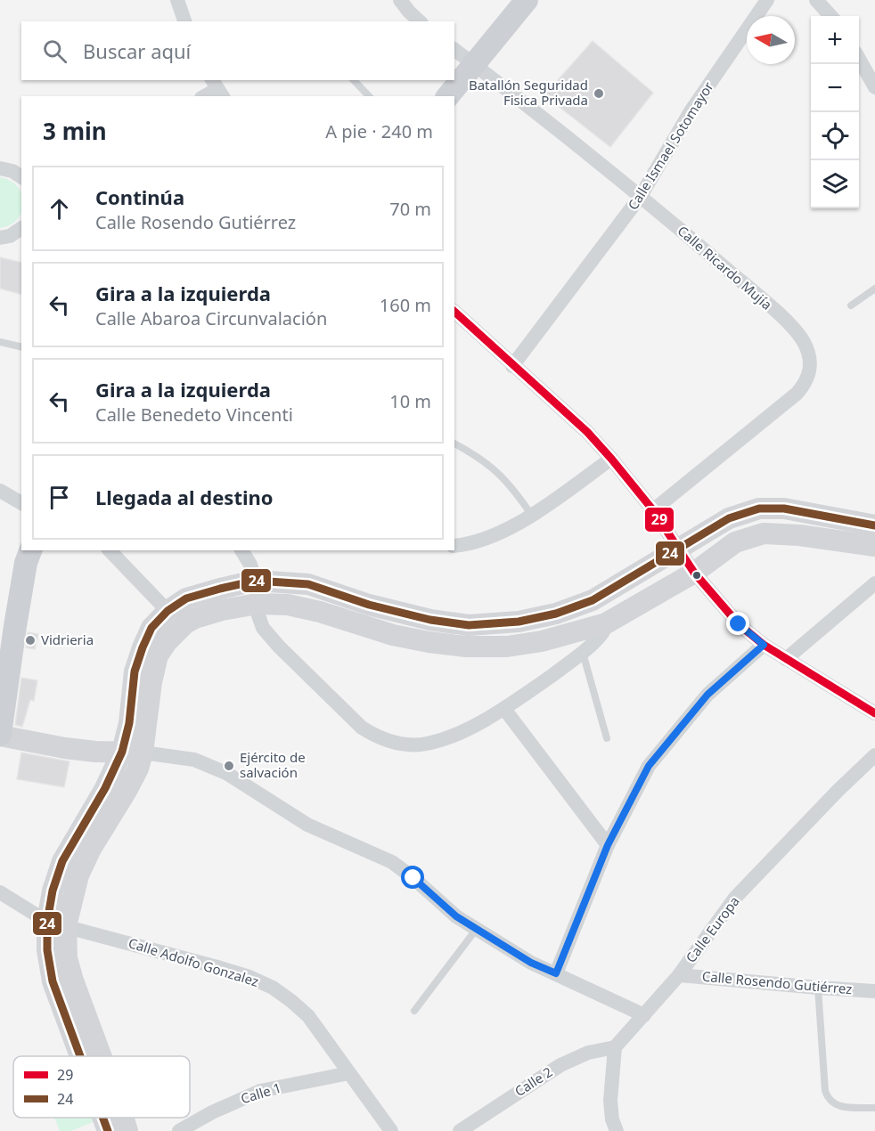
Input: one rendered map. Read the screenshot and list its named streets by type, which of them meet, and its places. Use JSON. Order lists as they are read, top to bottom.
{
  "streets": {
    "street": [
      "Calle Ismael Sotomayor",
      "Calle Ricardo Mujía",
      "Calle Europa",
      "Calle Adolfo Gonzalez",
      "Calle Rosendo Gutiérrez",
      "Calle 2",
      "Calle 1"
    ]
  },
  "crossings": [
    ["Calle Ismael Sotomayor", "Calle Ricardo Mujía"],
    ["Calle Europa", "Calle Rosendo Gutiérrez"],
    ["Calle Europa", "Calle 2"],
    ["Calle Adolfo Gonzalez", "Calle 1"]
  ],
  "places": ["Batallón Seguridad Fisica Privada", "Vidrieria", "Ejército de salvación"],
  "lines": ["transit line 29", "transit line 24"],
  "legend": ["29", "24"],
  "north": "left",
  "page": {
    "map_buttons": ["+", "−"],
    "search": "Buscar aquí",
    "heading": ["3 min", "A pie · 240 m"],
    "list": [
      ["Continúa", "Calle Rosendo Gutiérrez", "70 m"],
      ["Gira a la izquierda", "Calle Abaroa Circunvalación", "160 m"],
      ["Gira a la izquierda", "Calle Benedeto Vincenti", "10 m"],
      "Llegada al destino"
    ]
  }
}
